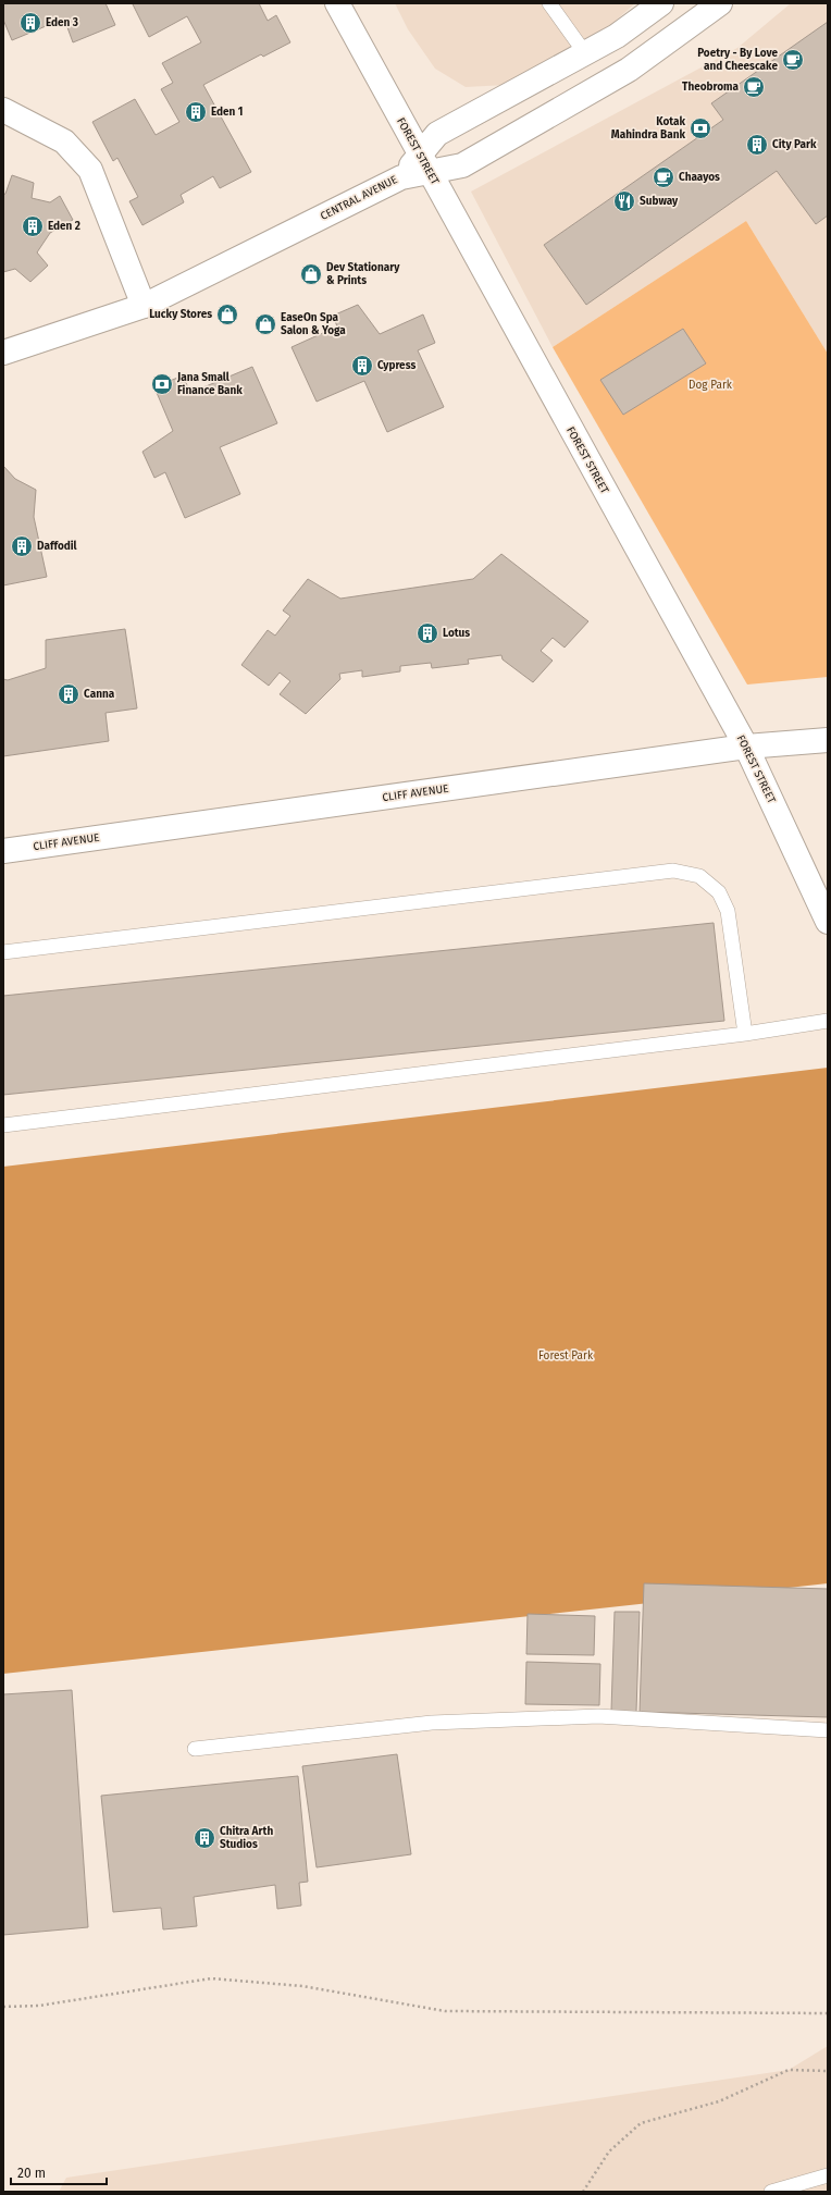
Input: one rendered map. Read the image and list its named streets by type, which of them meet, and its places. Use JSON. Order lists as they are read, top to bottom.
{
  "streets": {
    "street": ["FOREST STREET", "CENTRAL AVENUE", "CLIFF AVENUE"]
  },
  "crossings": [
    ["FOREST STREET", "CENTRAL AVENUE"],
    ["FOREST STREET", "CLIFF AVENUE"]
  ],
  "parks": ["Dog Park", "Forest Park"],
  "places": {
    "building": [
      "Eden 3",
      "Eden 1",
      "City Park",
      "Eden 2",
      "Cypress",
      "Daffodil",
      "Lotus",
      "Canna",
      "Chitra Arth Studios"
    ],
    "cafe": ["Poetry - By Love and Cheescake", "Theobroma", "Chaayos"],
    "bank": ["Kotak Mahindra Bank", "Jana Small Finance Bank"],
    "restaurant": ["Subway"],
    "shop": ["Dev Stationary & Prints", "Lucky Stores", "EaseOn Spa Salon & Yoga"]
  },
  "scale_bar": "20 m"
}
